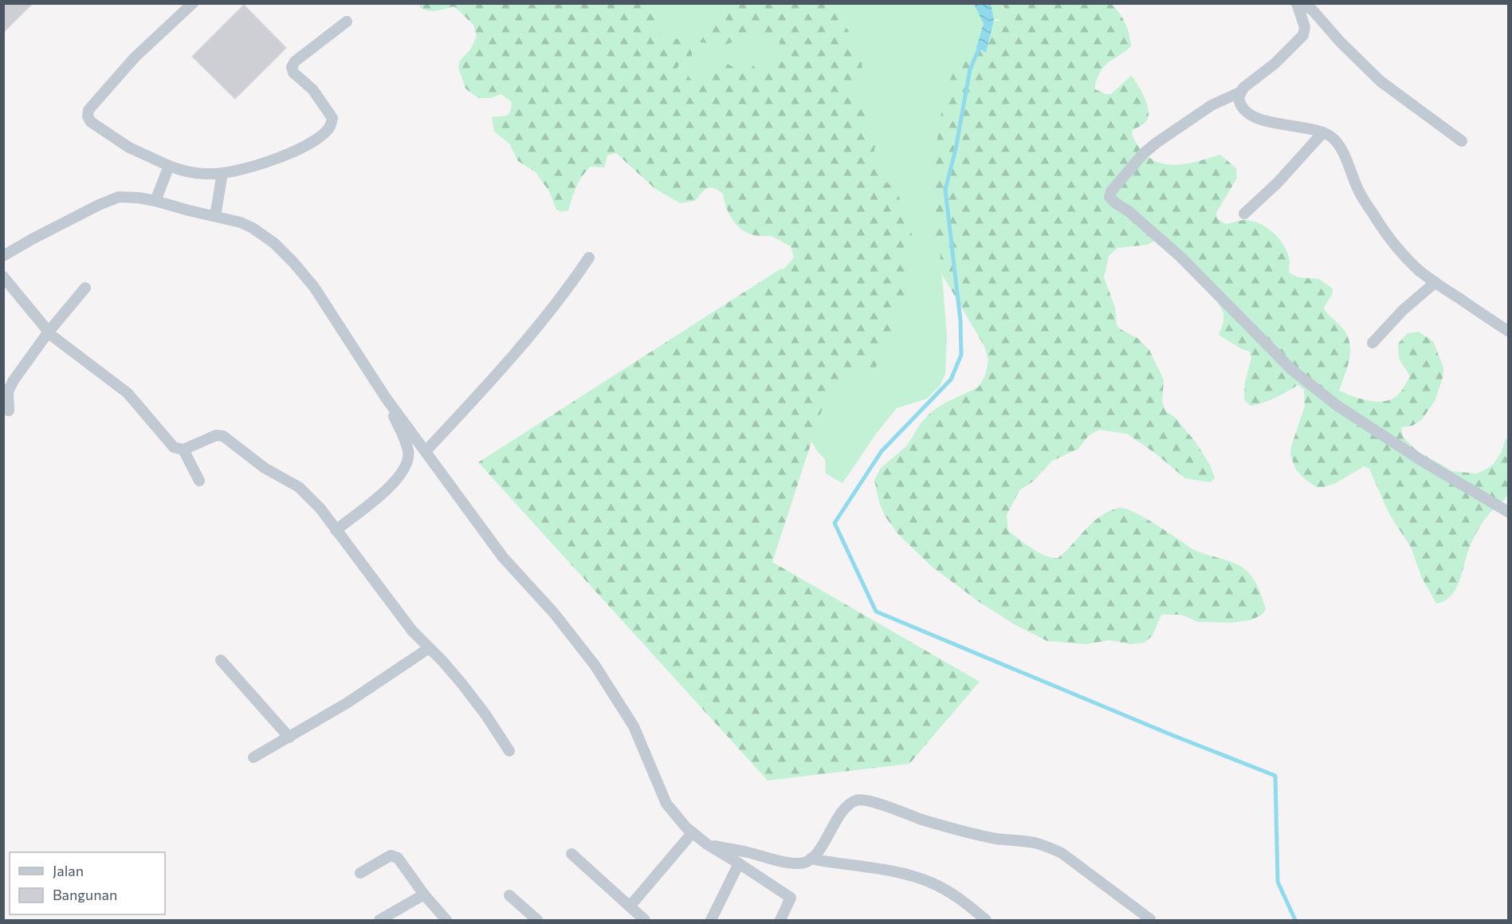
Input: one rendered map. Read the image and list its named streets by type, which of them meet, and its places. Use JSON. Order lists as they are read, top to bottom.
{
  "legend": ["Jalan", "Bangunan"]
}
